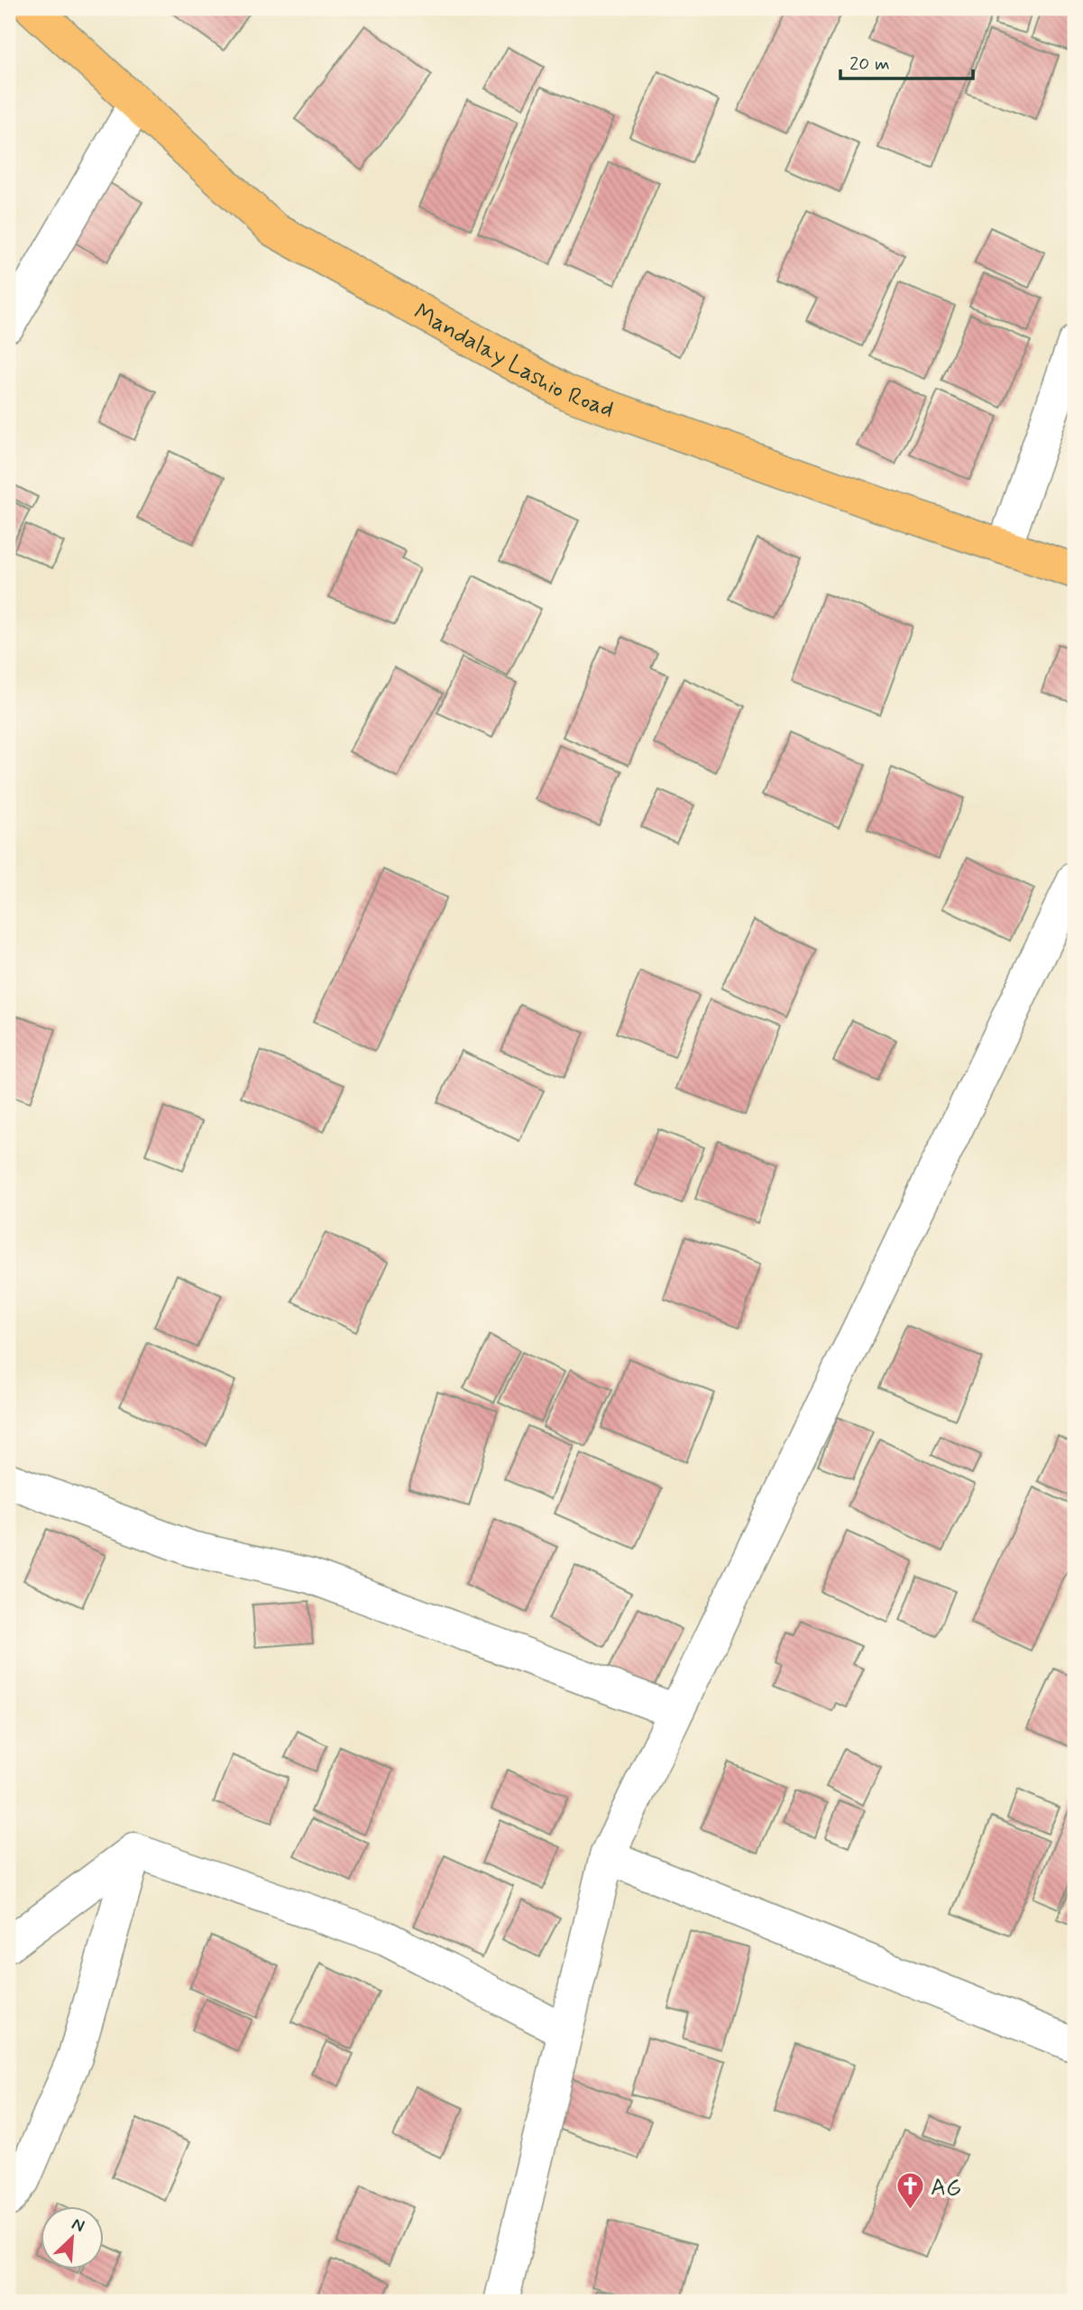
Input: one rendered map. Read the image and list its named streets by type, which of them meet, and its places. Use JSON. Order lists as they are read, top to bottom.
{
  "streets": {
    "highway": ["Mandalay Lashio Road"]
  },
  "places": {
    "church": ["AG"]
  },
  "scale_bar": "20 m",
  "north": "top right"
}
